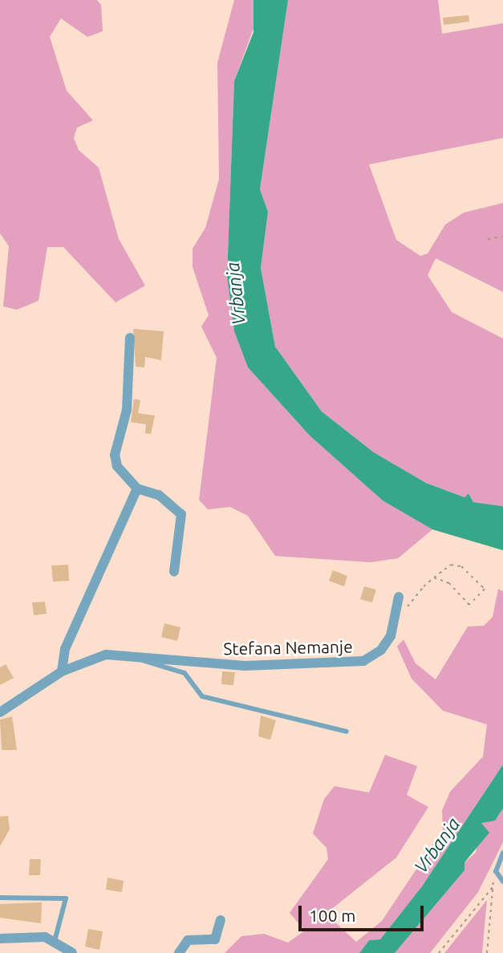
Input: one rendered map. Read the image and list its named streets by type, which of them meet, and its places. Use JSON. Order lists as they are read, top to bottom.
{
  "streets": {
    "street": ["Stefana Nemanje"]
  },
  "water": ["Vrbanja"],
  "scale_bar": "100 m"
}
